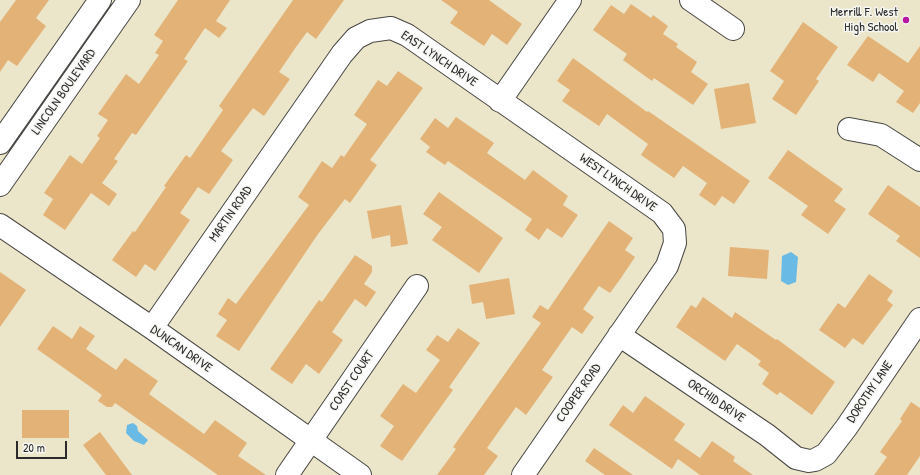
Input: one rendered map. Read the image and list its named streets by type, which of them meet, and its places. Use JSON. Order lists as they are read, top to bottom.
{
  "streets": {
    "street": [
      "EAST LYNCH DRIVE",
      "LINCOLN BOULEVARD",
      "WEST LYNCH DRIVE",
      "MARTIN ROAD",
      "DUNCAN DRIVE",
      "COAST COURT",
      "DOROTHY LANE",
      "COOPER ROAD",
      "ORCHID DRIVE"
    ]
  },
  "crossings": [
    ["EAST LYNCH DRIVE", "WEST LYNCH DRIVE"],
    ["EAST LYNCH DRIVE", "MARTIN ROAD"],
    ["WEST LYNCH DRIVE", "COOPER ROAD"],
    ["MARTIN ROAD", "DUNCAN DRIVE"],
    ["DUNCAN DRIVE", "COAST COURT"],
    ["DOROTHY LANE", "ORCHID DRIVE"],
    ["COOPER ROAD", "ORCHID DRIVE"]
  ],
  "places": ["Merrill F. West High School"],
  "scale_bar": "20 m"
}
